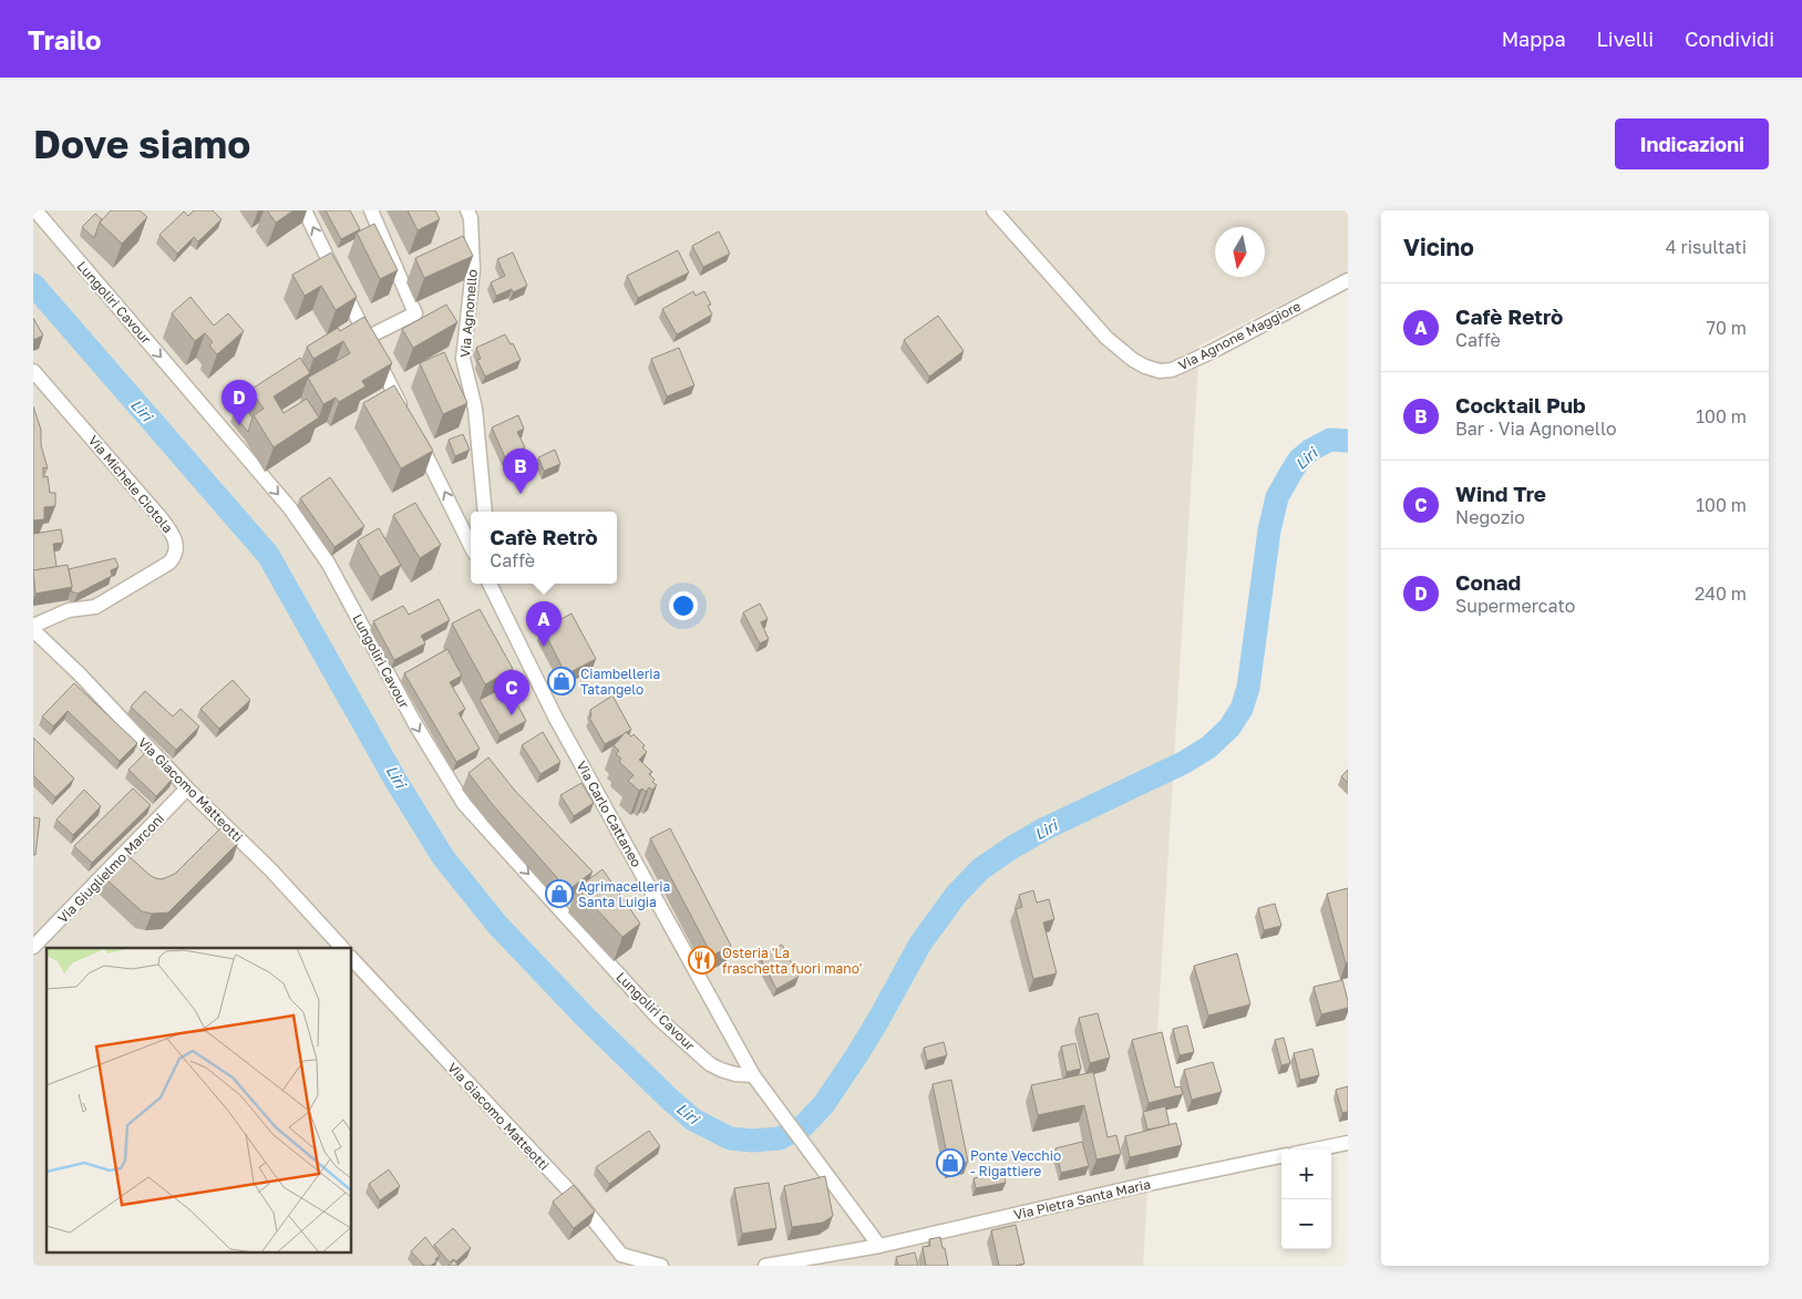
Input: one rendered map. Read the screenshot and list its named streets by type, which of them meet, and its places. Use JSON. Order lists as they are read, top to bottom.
{
  "streets": {
    "street": [
      "Lungoliri Cavour",
      "Via Agnonello",
      "Via Agnone Maggiore",
      "Via Michele Ciotola",
      "Via Giacomo Matteotti",
      "Via Carlo Cattaneo",
      "Via Giuglielmo Marconi",
      "Via Pietra Santa Maria"
    ]
  },
  "crossings": [
    ["Lungoliri Cavour", "Via Carlo Cattaneo"],
    ["Via Michele Ciotola", "Via Giacomo Matteotti"],
    ["Via Giacomo Matteotti", "Via Giuglielmo Marconi"],
    ["Via Carlo Cattaneo", "Via Pietra Santa Maria"]
  ],
  "one_way": ["Lungoliri Cavour"],
  "water": ["Liri"],
  "places": {
    "shop": ["Ciambelleria Tatangelo", "Agrimacelleria Santa Luigia", "Ponte Vecchio - Rigattiere"],
    "restaurant": ["Osteria 'La fraschetta fuori mano'"]
  },
  "north": "bottom",
  "page": {
    "header": "Trailo",
    "nav": ["Mappa", "Livelli", "Condividi"],
    "buttons": "Indicazioni",
    "title": "Dove siamo",
    "heading": ["Vicino", "4 risultati"],
    "list": [
      {
        "mark": "A",
        "name": "Cafè Retrò",
        "note": "Caffè",
        "value": "70 m"
      },
      {
        "mark": "B",
        "name": "Cocktail Pub",
        "note": "Bar · Via Agnonello",
        "value": "100 m"
      },
      {
        "mark": "C",
        "name": "Wind Tre",
        "note": "Negozio",
        "value": "100 m"
      },
      {
        "mark": "D",
        "name": "Conad",
        "note": "Supermercato",
        "value": "240 m"
      }
    ],
    "pins": [
      "D",
      "B",
      "A",
      "C"
    ],
    "popup": ["Cafè Retrò", "Caffè"],
    "map_buttons": ["+", "−"]
  }
}
